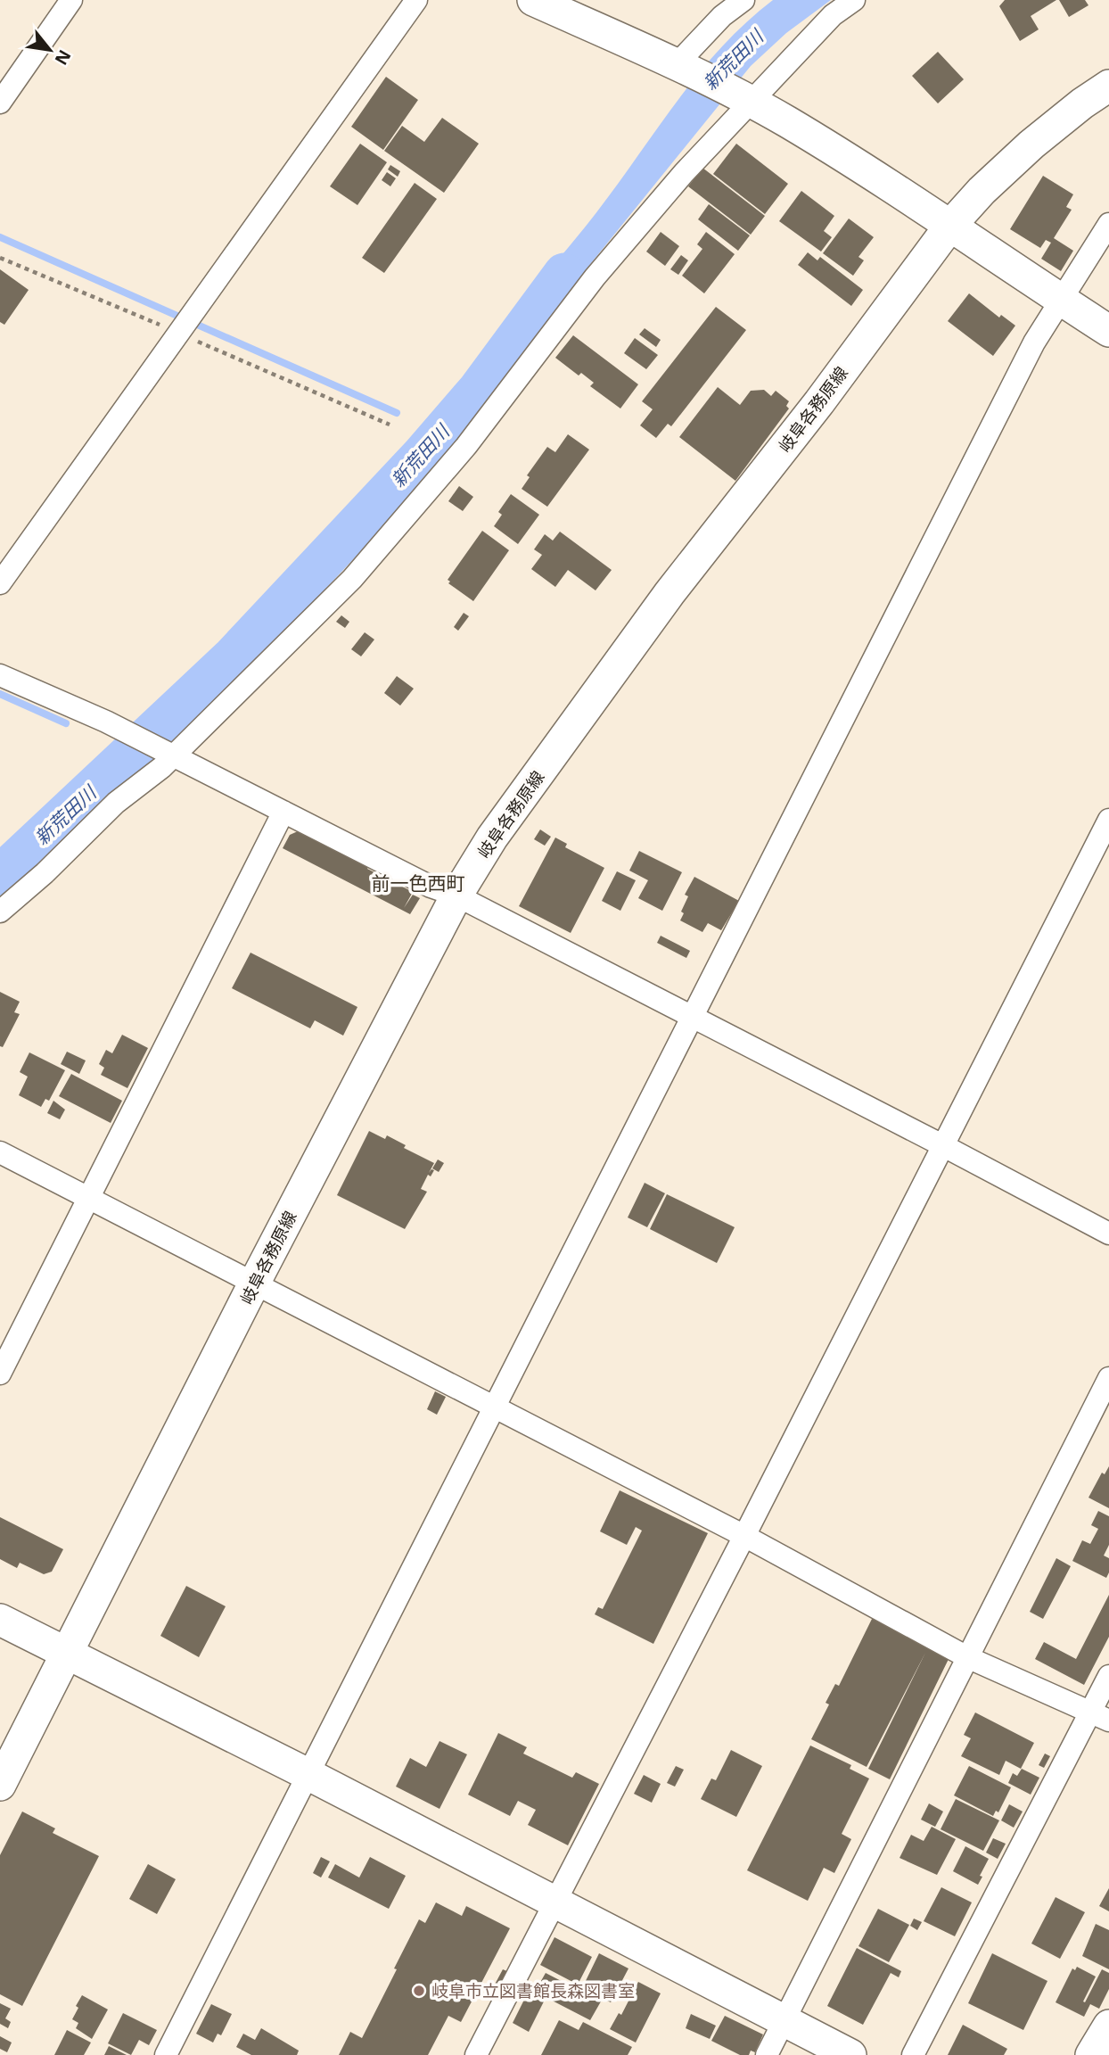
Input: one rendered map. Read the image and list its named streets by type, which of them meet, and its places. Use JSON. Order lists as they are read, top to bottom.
{
  "streets": {
    "main road": ["岐阜各務原線"]
  },
  "districts": ["前一色西町"],
  "water": ["新荒田川"],
  "places": ["岐阜市立図書館長森図書室"],
  "north": "bottom right"
}
